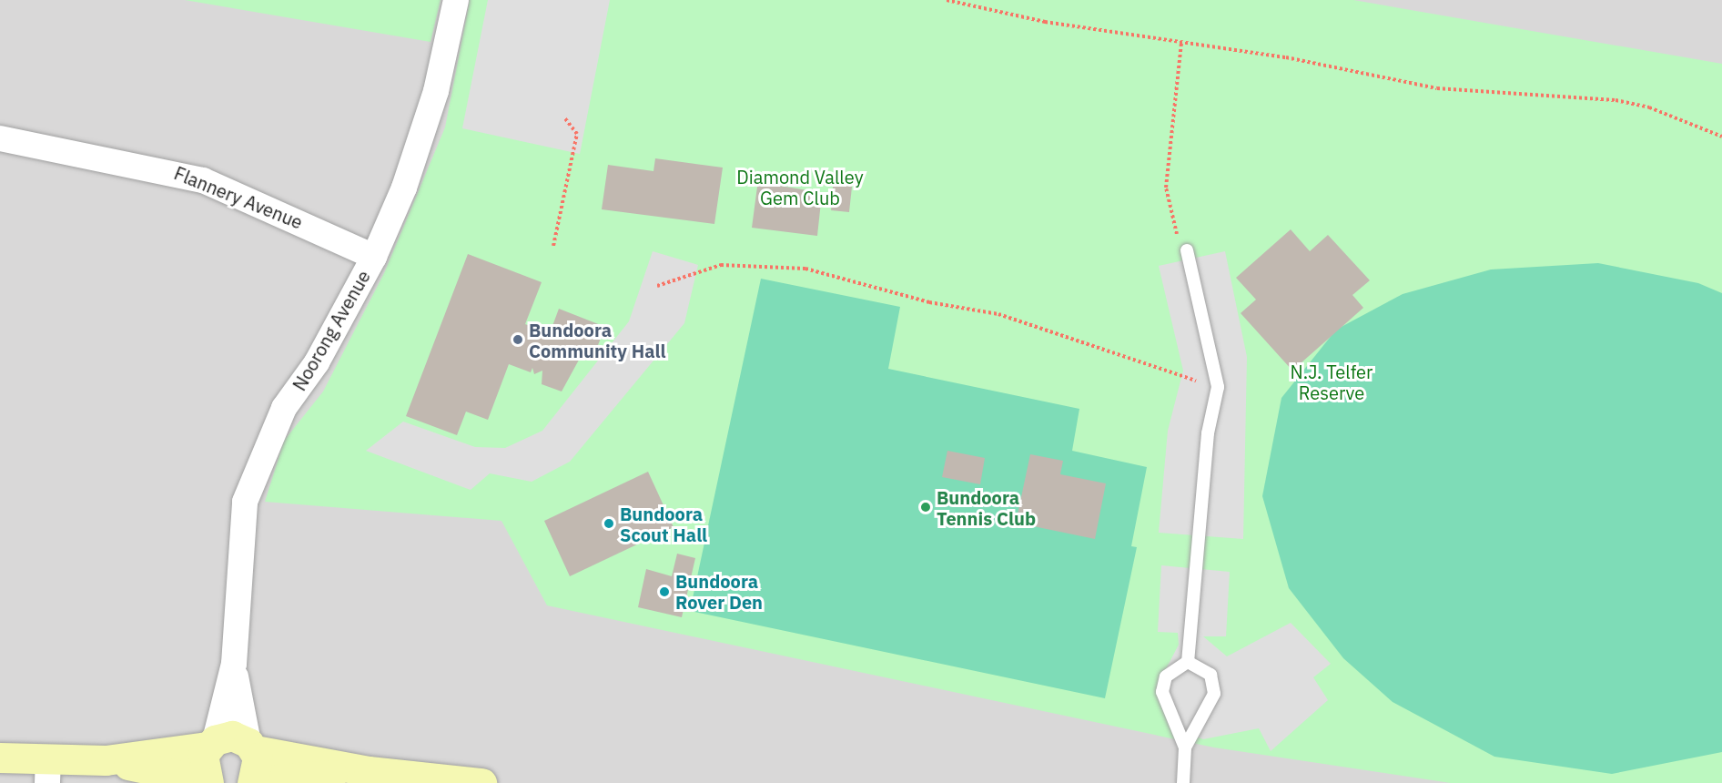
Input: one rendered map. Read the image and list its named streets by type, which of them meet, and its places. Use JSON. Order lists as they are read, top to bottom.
{
  "streets": {
    "street": ["Flannery Avenue", "Noorong Avenue"]
  },
  "crossings": [
    ["Flannery Avenue", "Noorong Avenue"]
  ],
  "parks": ["Diamond Valley Gem Club", "N.J. Telfer Reserve"],
  "places": [
    "Bundoora Community Hall",
    "Bundoora Tennis Club",
    "Bundoora Scout Hall",
    "Bundoora Rover Den"
  ]
}
